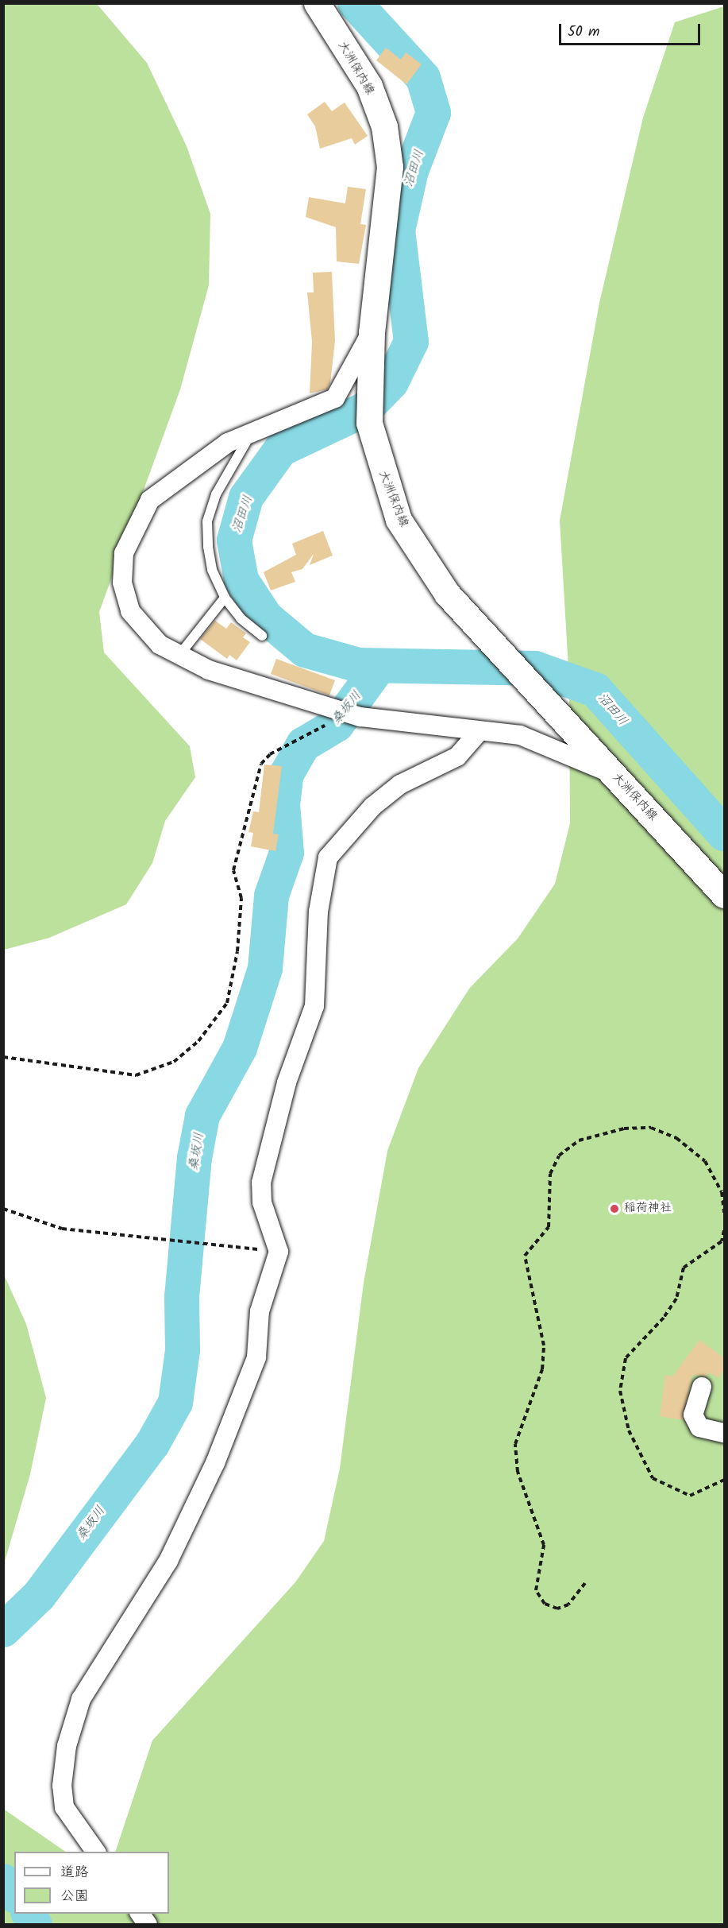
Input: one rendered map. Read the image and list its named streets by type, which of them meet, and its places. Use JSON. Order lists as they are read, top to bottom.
{
  "streets": {
    "main road": ["大洲保内線"]
  },
  "water": ["沼田川", "桑坂川"],
  "places": ["稲荷神社"],
  "legend": ["道路", "公園"],
  "scale_bar": "50 m"
}
